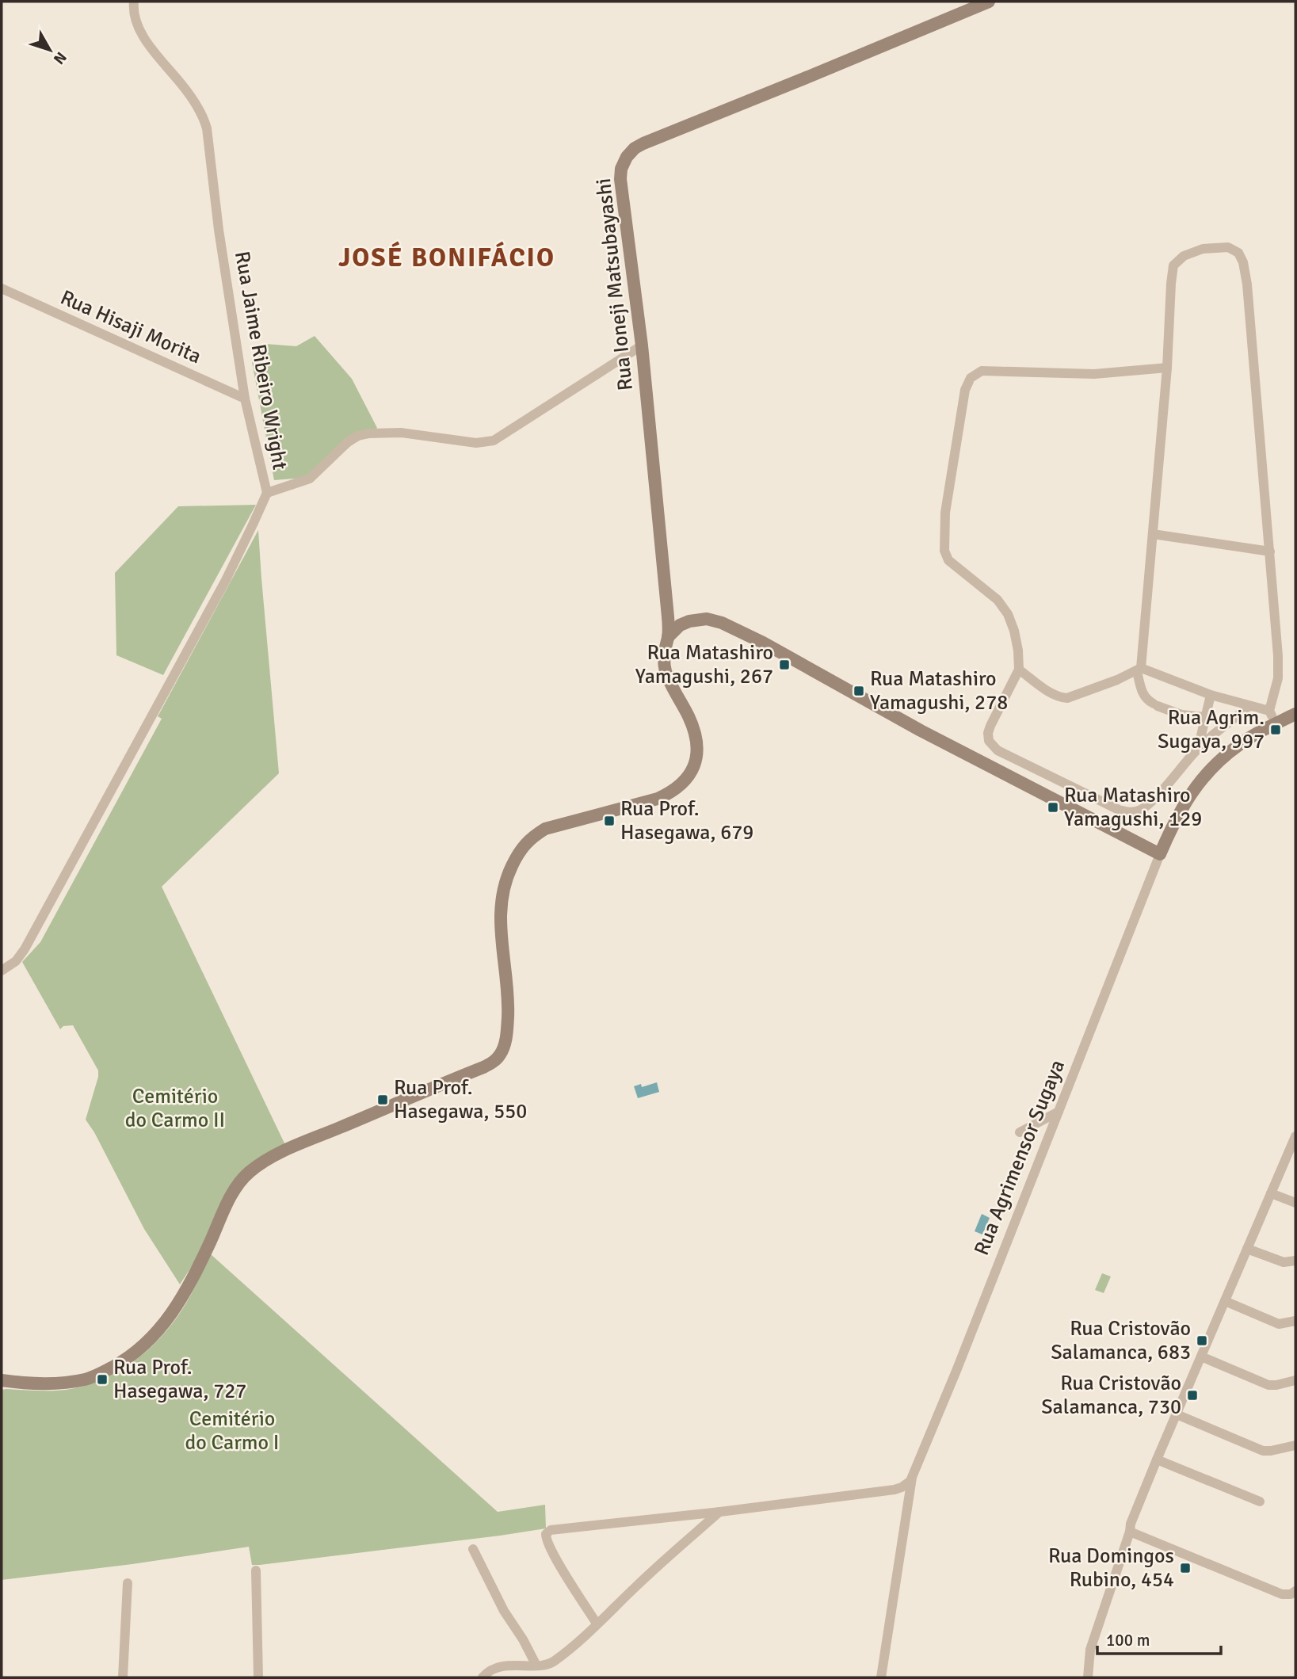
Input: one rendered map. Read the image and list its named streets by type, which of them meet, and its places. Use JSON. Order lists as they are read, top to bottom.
{
  "streets": {
    "main road": ["Rua Ioneji Matsubayashi", "Rua Agrimensor Sugaya"],
    "street": ["Rua Hisaji Morita", "Rua Jaime Ribeiro Wright"]
  },
  "crossings": [
    ["Rua Ioneji Matsubayashi", "Rua Jaime Ribeiro Wright"],
    ["Rua Hisaji Morita", "Rua Jaime Ribeiro Wright"]
  ],
  "districts": ["JOSÉ BONIFÁCIO"],
  "parks": ["Cemitério do Carmo II", "Cemitério do Carmo I"],
  "places": {
    "transit": [
      "Rua Matashiro Yamagushi, 267",
      "Rua Matashiro Yamagushi, 278",
      "Rua Agrim. Sugaya, 997",
      "Rua Matashiro Yamagushi, 129",
      "Rua Prof. Hasegawa, 679",
      "Rua Prof. Hasegawa, 550",
      "Rua Cristovão Salamanca, 683",
      "Rua Prof. Hasegawa, 727",
      "Rua Cristovão Salamanca, 730",
      "Rua Domingos Rubino, 454"
    ]
  },
  "scale_bar": "100 m",
  "north": "bottom right"
}
